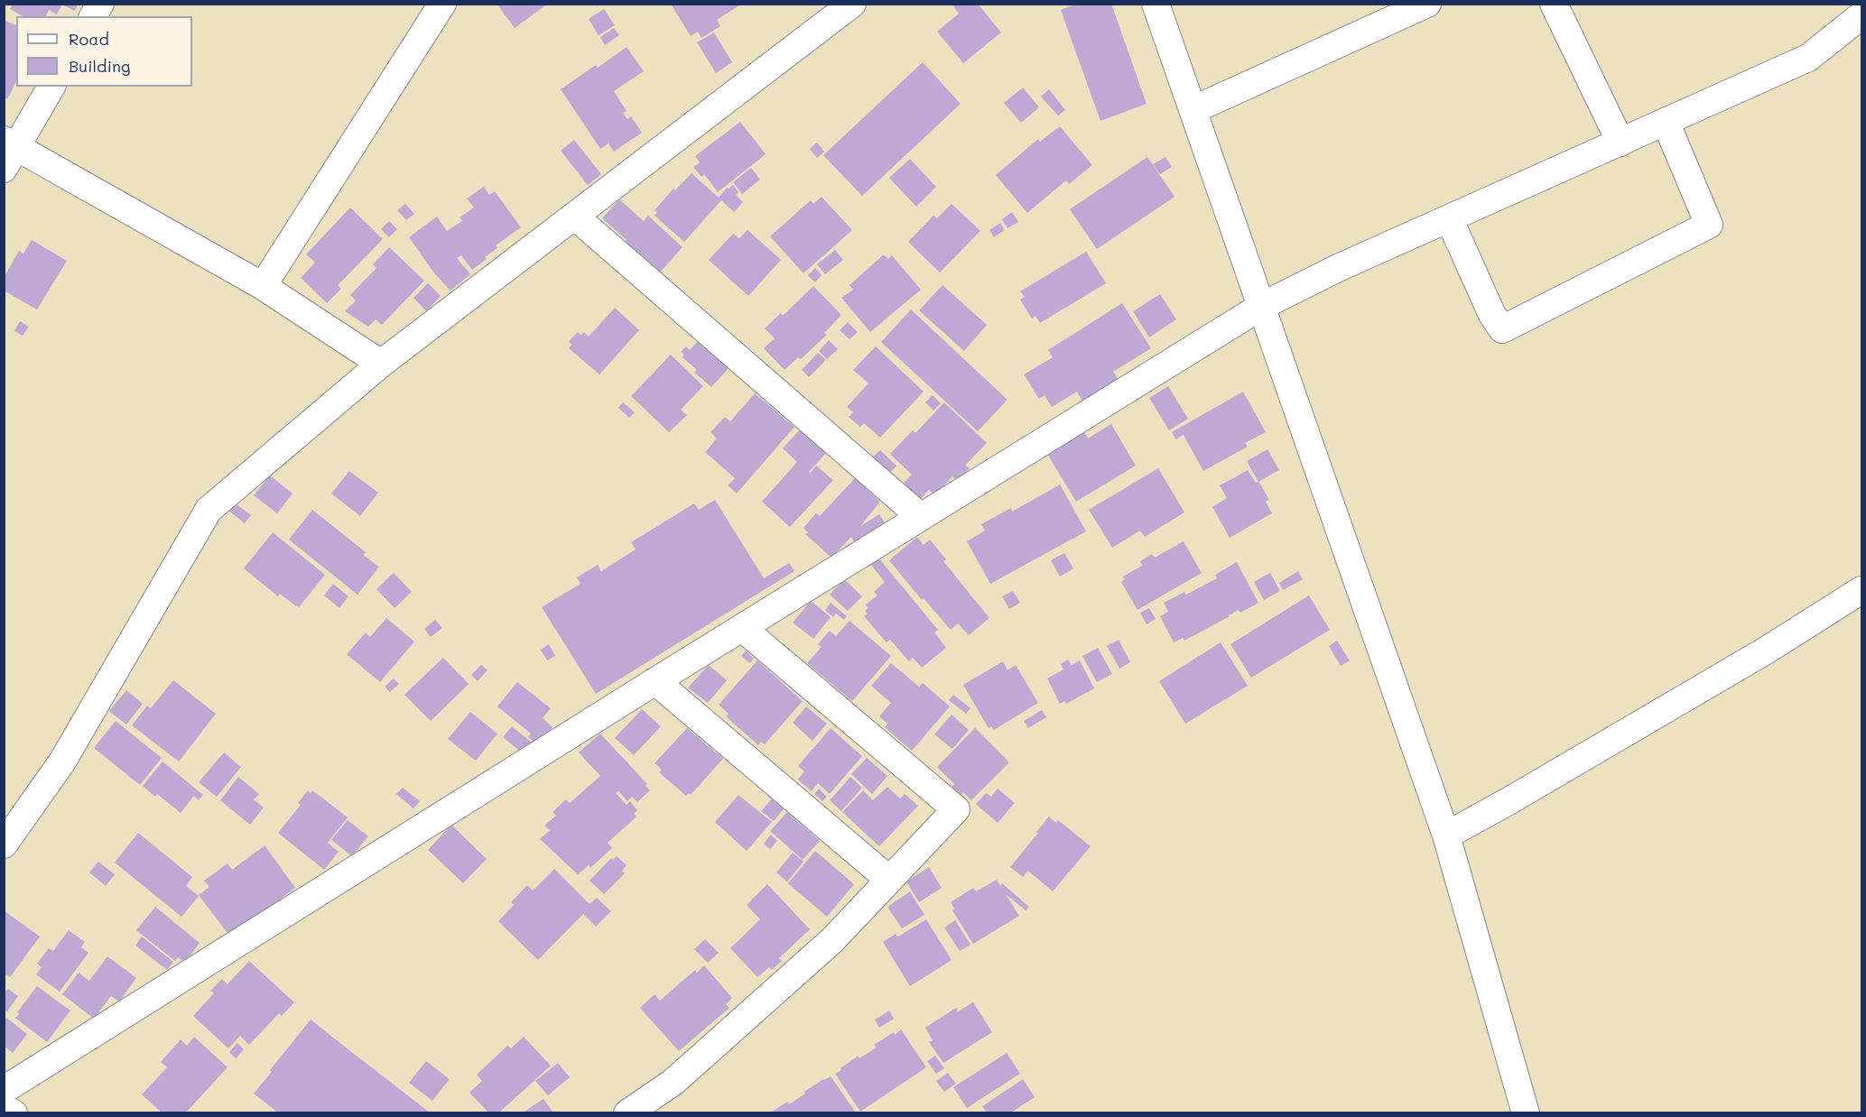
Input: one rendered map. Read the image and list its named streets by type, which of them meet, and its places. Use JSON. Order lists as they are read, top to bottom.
{
  "legend": ["Road", "Building"]
}
